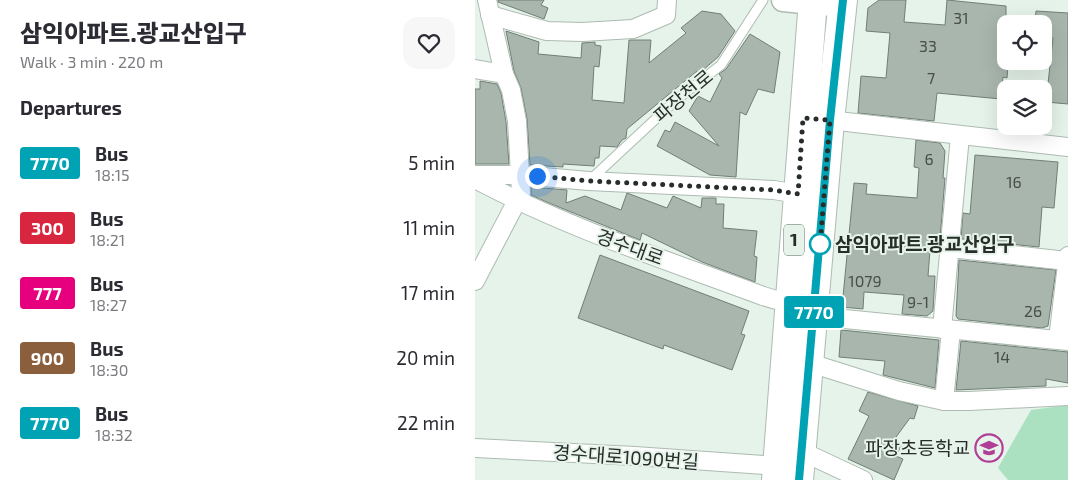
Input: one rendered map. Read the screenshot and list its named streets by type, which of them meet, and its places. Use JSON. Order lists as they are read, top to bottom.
{
  "streets": {
    "main road": ["1"],
    "street": ["경수대로", "경수대로1090번길"],
    "lane": ["파장천로"]
  },
  "crossings": [
    ["1", "경수대로"],
    ["1", "경수대로1090번길"]
  ],
  "places": {
    "other": ["삼익아파트.광교산입구"],
    "school or university": ["파장초등학교"]
  },
  "lines": ["bus line 7770"],
  "house_numbers": [
    "31",
    "33",
    "7",
    "6",
    "16",
    "1079",
    "9-1",
    "26",
    "14"
  ],
  "page": {
    "heading": [
      ["삼익아파트.광교산입구", "Walk · 3 min · 220 m"],
      "Departures"
    ],
    "on_map": "7770",
    "list": [
      {
        "mark": "7770",
        "name": "Bus",
        "note": "18:15",
        "value": "5 min"
      },
      {
        "mark": "300",
        "name": "Bus",
        "note": "18:21",
        "value": "11 min"
      },
      {
        "mark": "777",
        "name": "Bus",
        "note": "18:27",
        "value": "17 min"
      },
      {
        "mark": "900",
        "name": "Bus",
        "note": "18:30",
        "value": "20 min"
      },
      {
        "mark": "7770",
        "name": "Bus",
        "note": "18:32",
        "value": "22 min"
      }
    ]
  }
}
